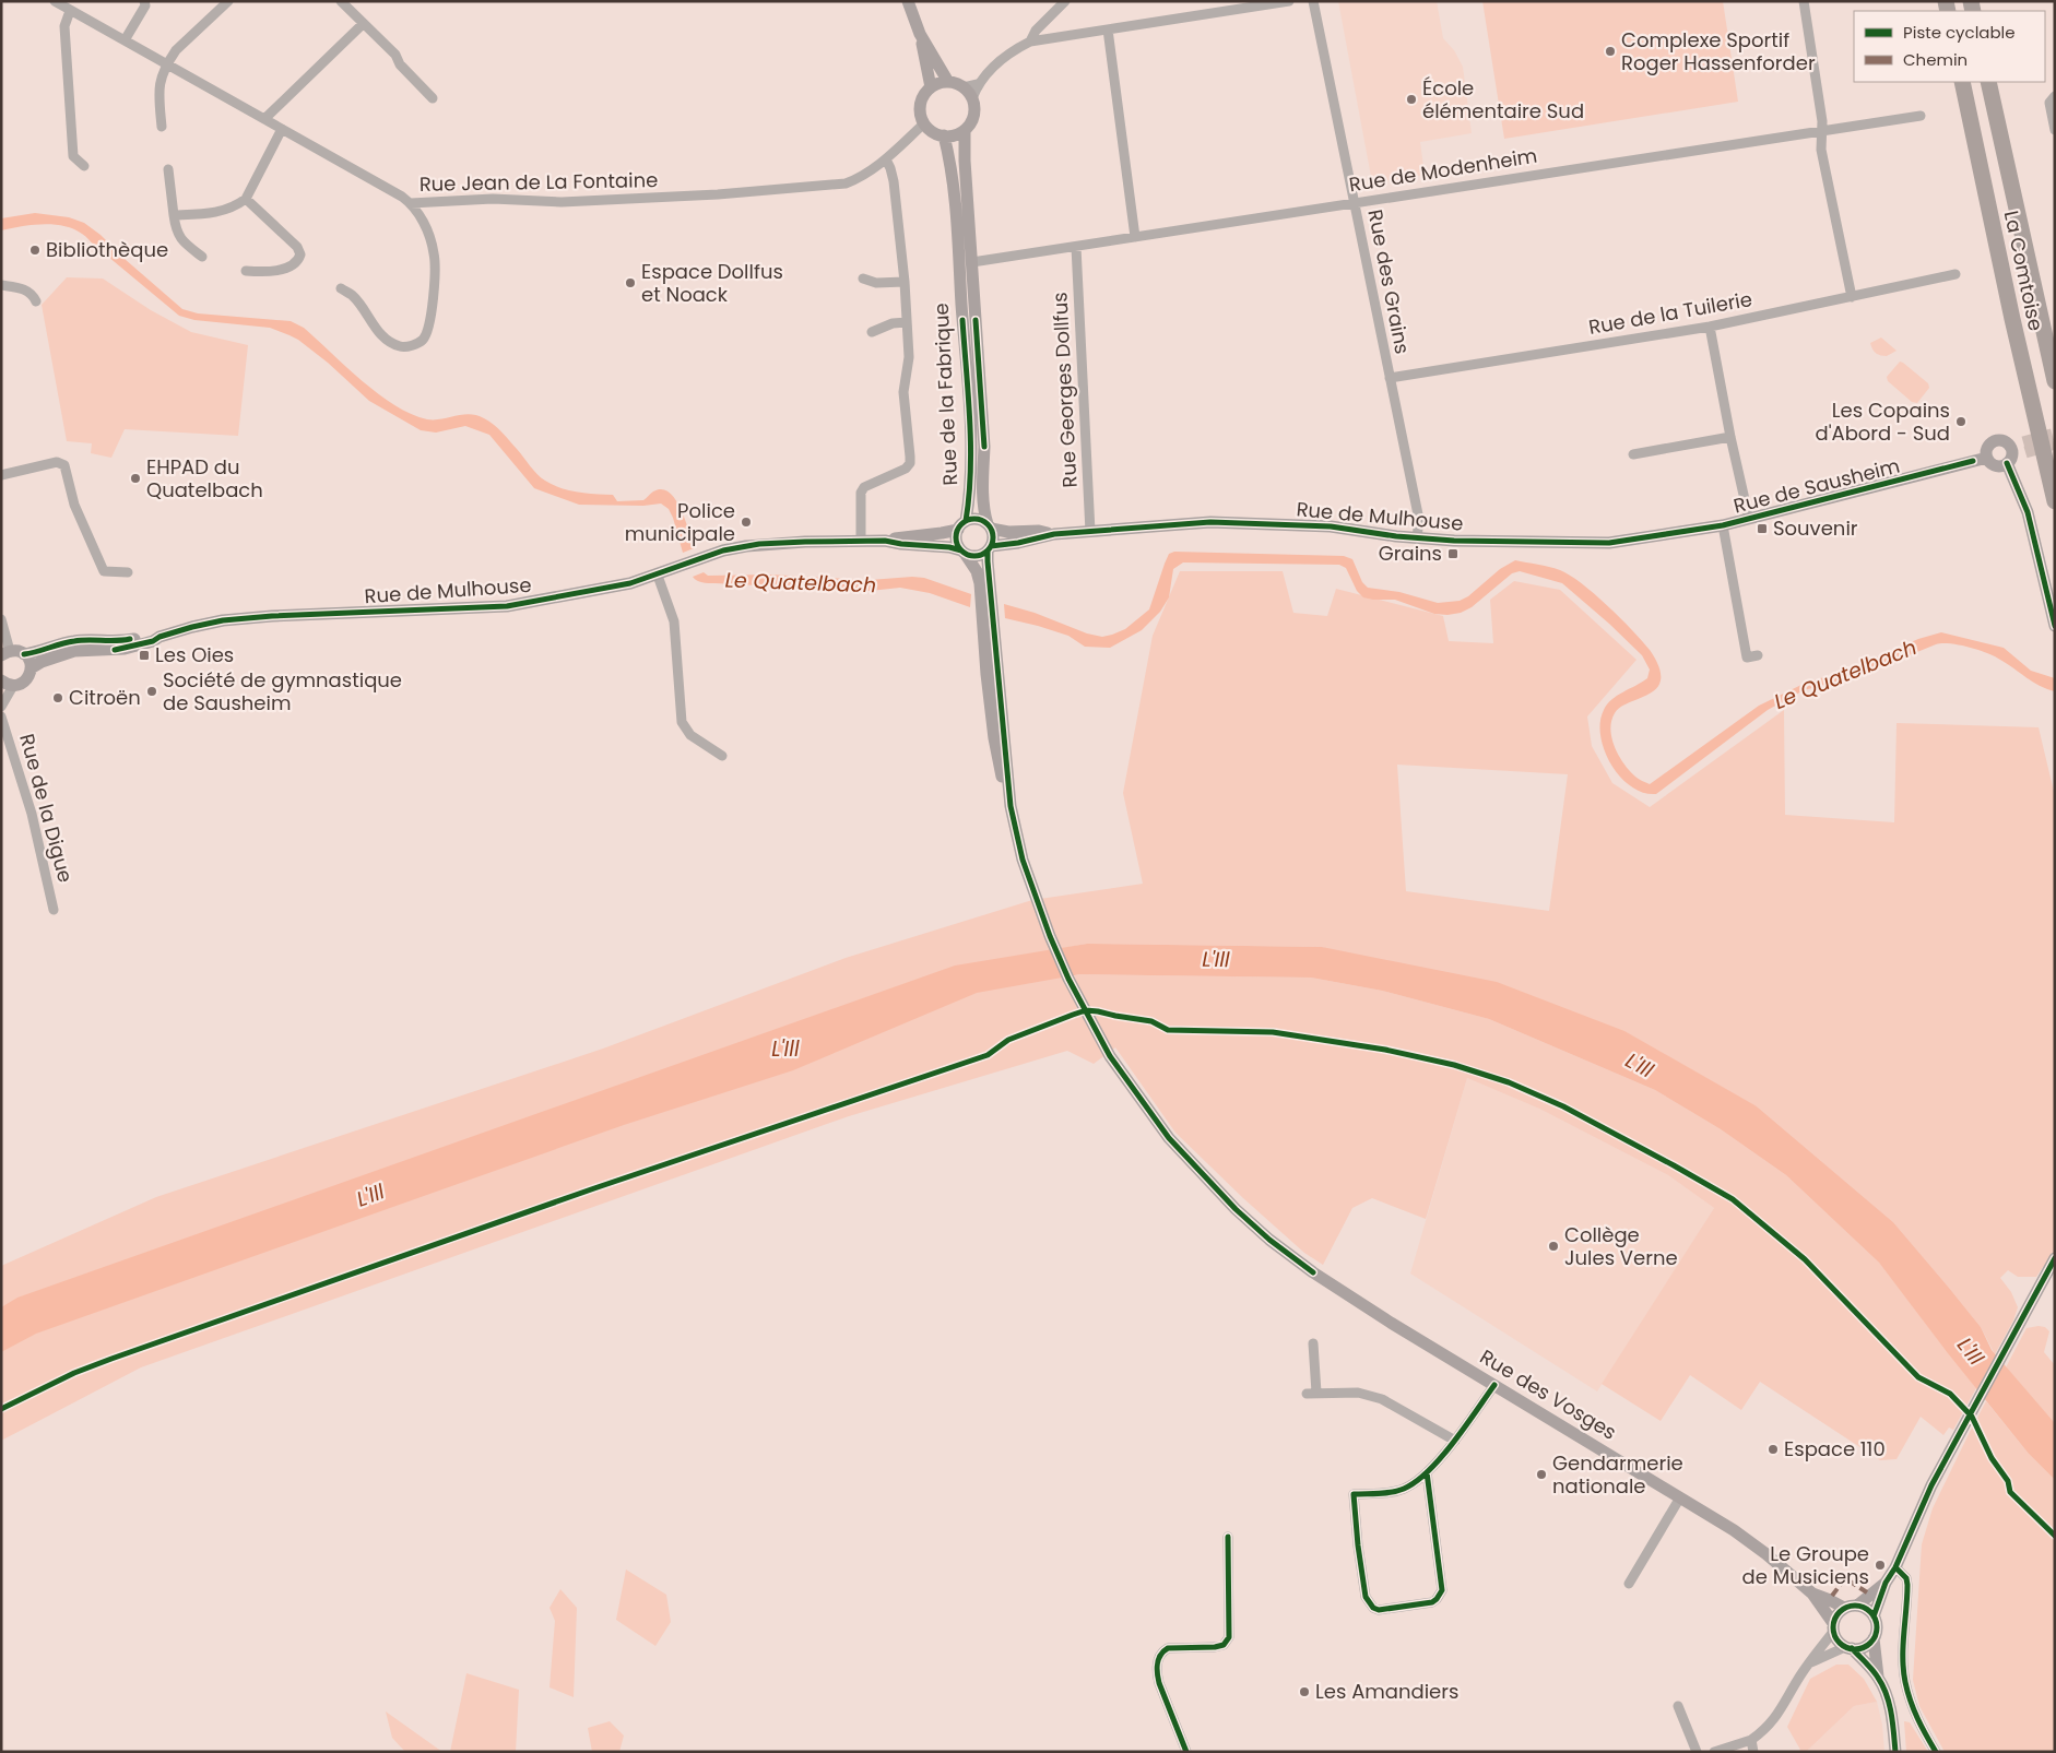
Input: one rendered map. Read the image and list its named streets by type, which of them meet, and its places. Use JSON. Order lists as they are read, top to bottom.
{
  "streets": {
    "highway": ["La Comtoise"],
    "main road": [
      "Rue de la Fabrique",
      "Rue de Sausheim",
      "Rue de Mulhouse",
      "Rue des Vosges"
    ],
    "street": [
      "Rue de Modenheim",
      "Rue Jean de La Fontaine",
      "Rue des Grains",
      "Rue de la Tuilerie",
      "Rue Georges Dollfus",
      "Rue de la Digue"
    ]
  },
  "crossings": [
    ["Rue de Modenheim", "Rue des Grains"],
    ["Rue de Modenheim", "Rue Georges Dollfus"],
    ["Rue de Modenheim", "Rue de la Fabrique"],
    ["Rue Jean de La Fontaine", "Rue de la Fabrique"],
    ["Rue des Grains", "Rue de la Tuilerie"],
    ["Rue des Grains", "Rue de Mulhouse"],
    ["Rue Georges Dollfus", "Rue de Mulhouse"],
    ["Rue de la Fabrique", "Rue de Mulhouse"],
    ["Rue de Sausheim", "Rue de Mulhouse"]
  ],
  "water": ["Le Quatelbach", "L'Ill"],
  "places": {
    "other": [
      "Complexe Sportif Roger Hassenforder",
      "École élémentaire Sud",
      "Bibliothèque",
      "Espace Dollfus et Noack",
      "Les Copains d'Abord - Sud",
      "EHPAD du Quatelbach",
      "Police municipale",
      "Société de gymnastique de Sausheim",
      "Citroën",
      "Collège Jules Verne",
      "Espace 110",
      "Gendarmerie nationale",
      "Le Groupe de Musiciens",
      "Les Amandiers"
    ],
    "transit": ["Souvenir", "Grains", "Les Oies"]
  },
  "legend": ["Piste cyclable", "Chemin"]
}
